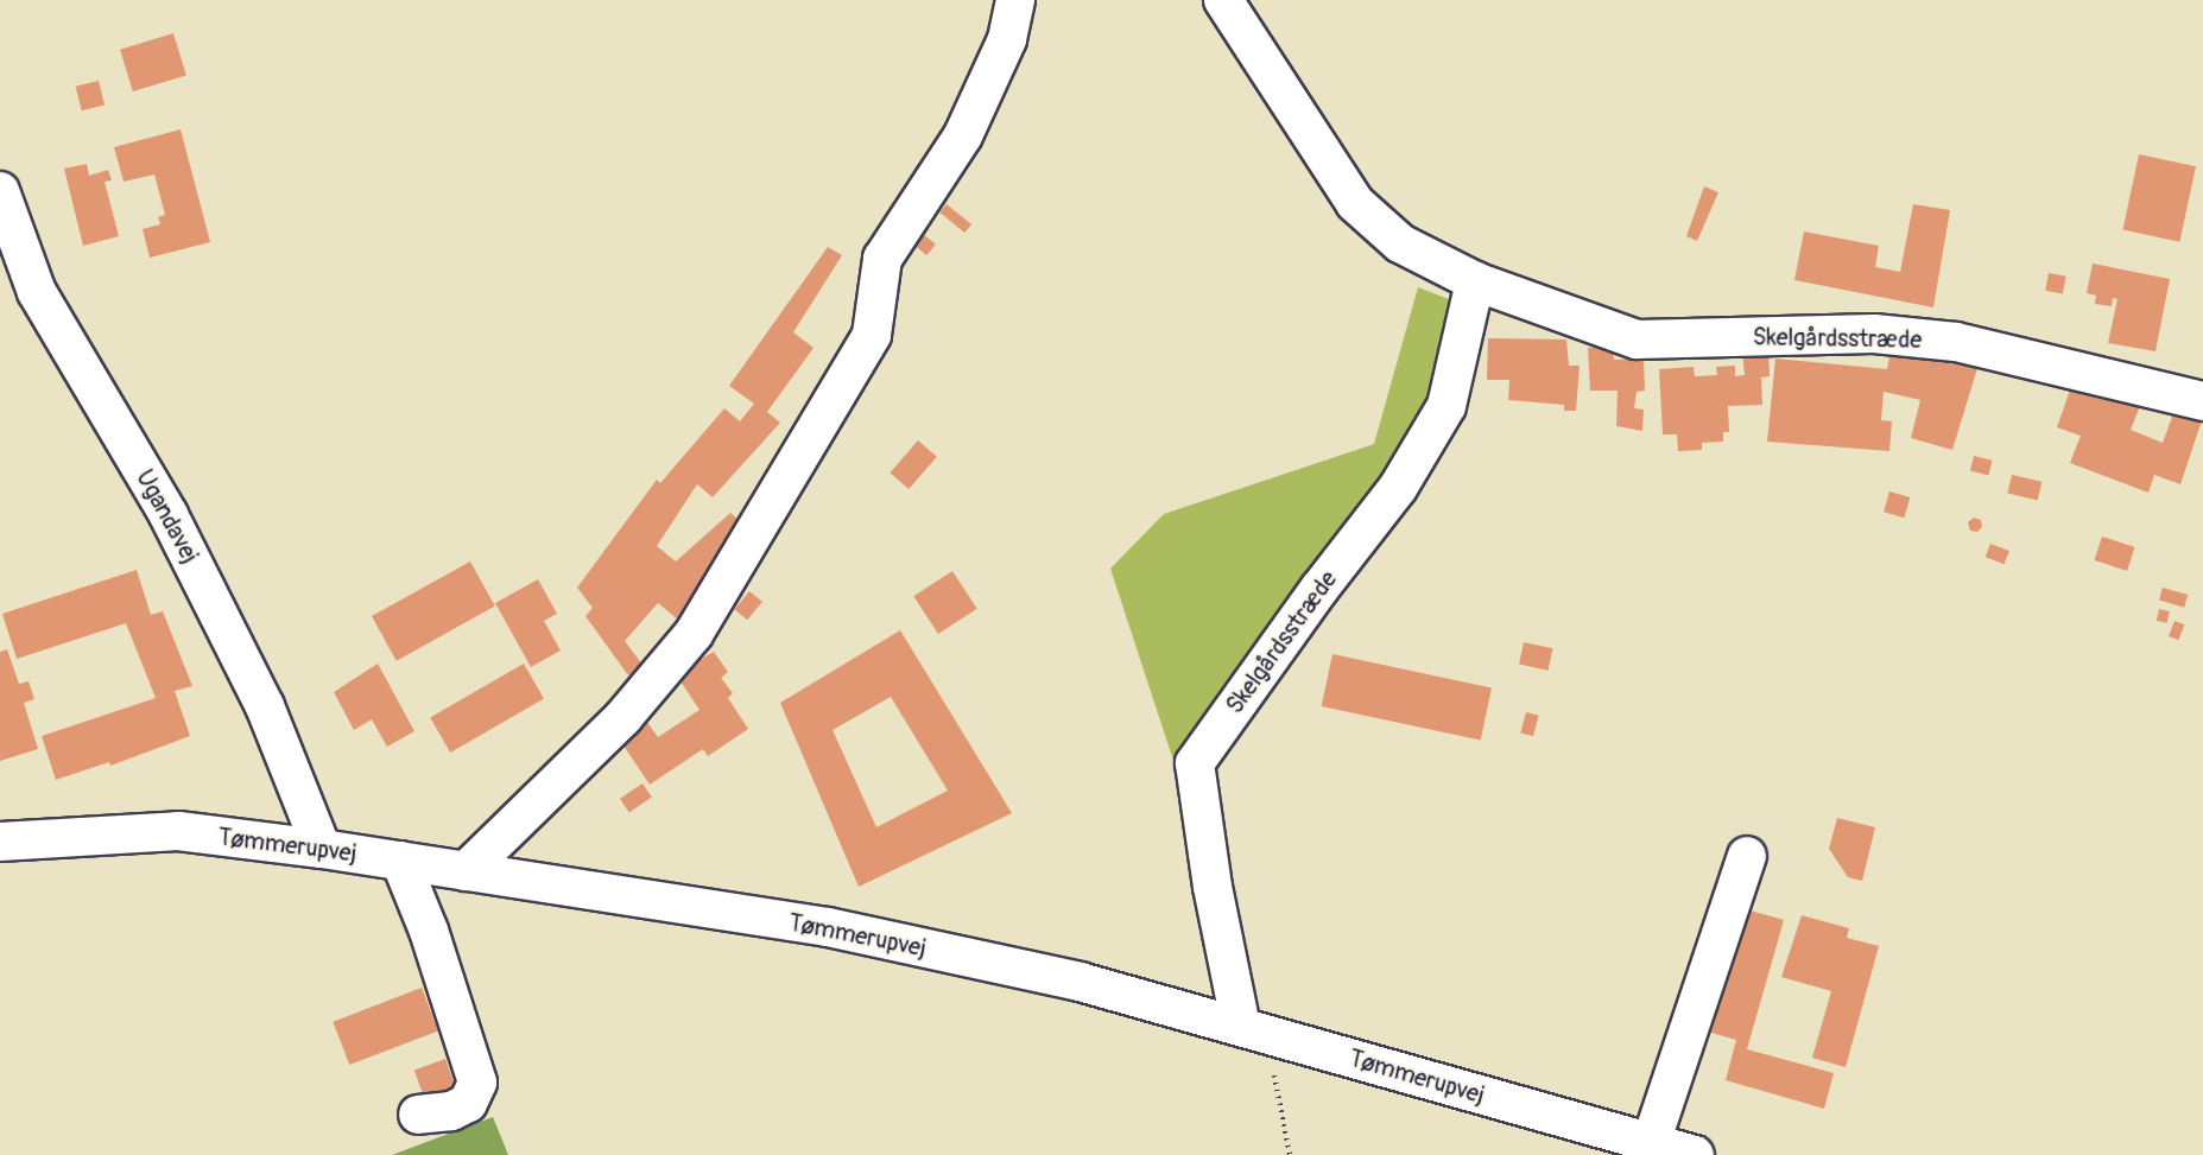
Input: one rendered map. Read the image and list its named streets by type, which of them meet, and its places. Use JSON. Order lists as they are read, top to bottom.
{
  "streets": {
    "street": ["Skelgårdsstræde", "Ugandavej", "Tømmerupvej"]
  },
  "crossings": [
    ["Skelgårdsstræde", "Tømmerupvej"],
    ["Ugandavej", "Tømmerupvej"]
  ]
}
